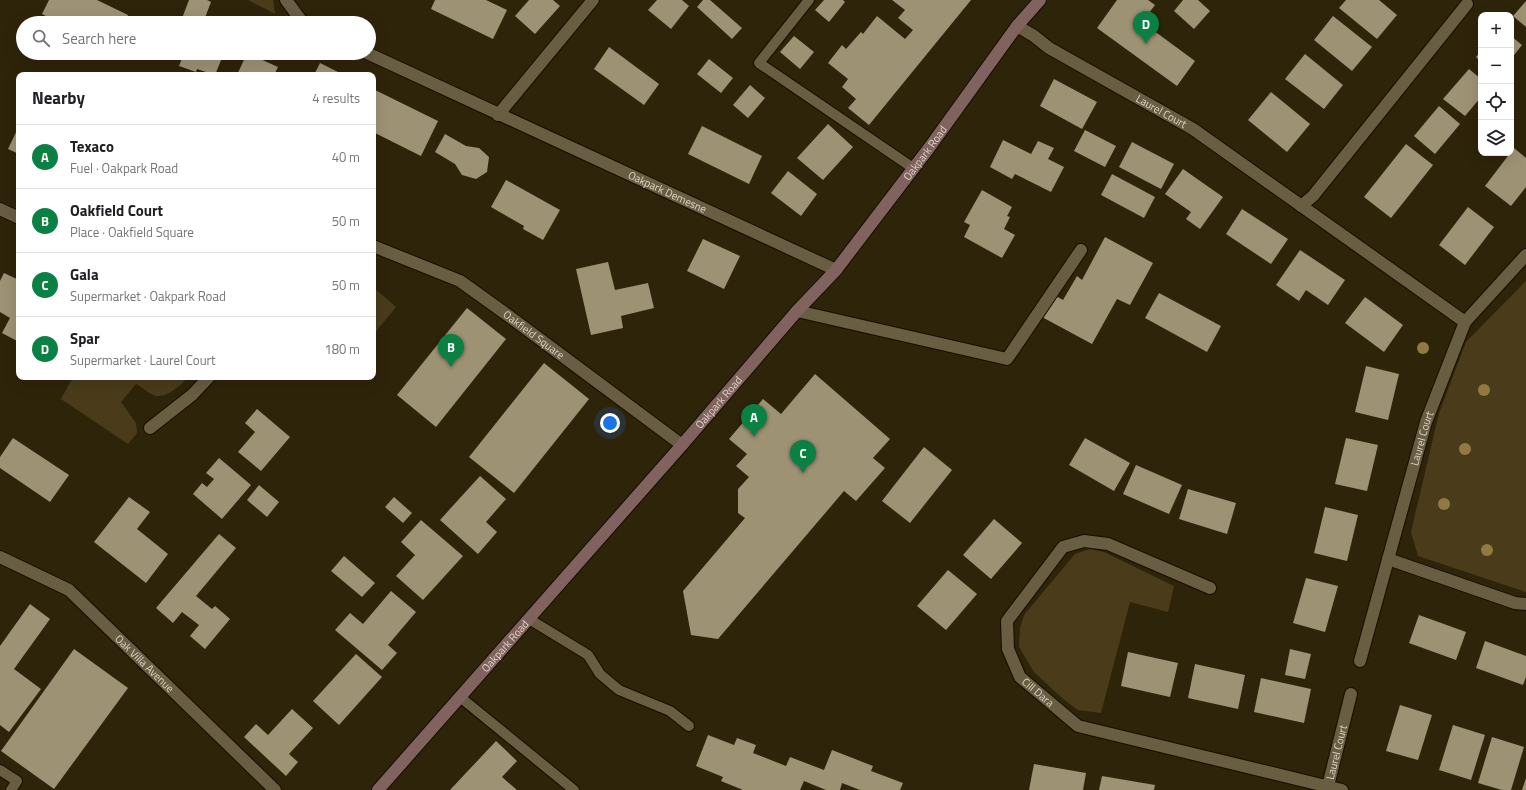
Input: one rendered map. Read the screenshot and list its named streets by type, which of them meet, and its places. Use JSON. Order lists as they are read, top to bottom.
{
  "streets": {
    "main road": ["Oakpark Road"],
    "street": [
      "Laurel Court",
      "Oakpark Demesne",
      "Oakfield Square",
      "Oak Villa Avenue",
      "Cill Dara"
    ]
  },
  "crossings": [
    ["Laurel Court", "Oakpark Road"],
    ["Laurel Court", "Cill Dara"],
    ["Oakpark Road", "Oakpark Demesne"],
    ["Oakpark Road", "Oakfield Square"]
  ],
  "page": {
    "pins": [
      "D",
      "B",
      "A",
      "C"
    ],
    "map_buttons": ["+", "−"],
    "search": "Search here",
    "heading": ["Nearby", "4 results"],
    "list": [
      {
        "mark": "A",
        "name": "Texaco",
        "note": "Fuel · Oakpark Road",
        "value": "40 m"
      },
      {
        "mark": "B",
        "name": "Oakfield Court",
        "note": "Place · Oakfield Square",
        "value": "50 m"
      },
      {
        "mark": "C",
        "name": "Gala",
        "note": "Supermarket · Oakpark Road",
        "value": "50 m"
      },
      {
        "mark": "D",
        "name": "Spar",
        "note": "Supermarket · Laurel Court",
        "value": "180 m"
      }
    ]
  }
}
